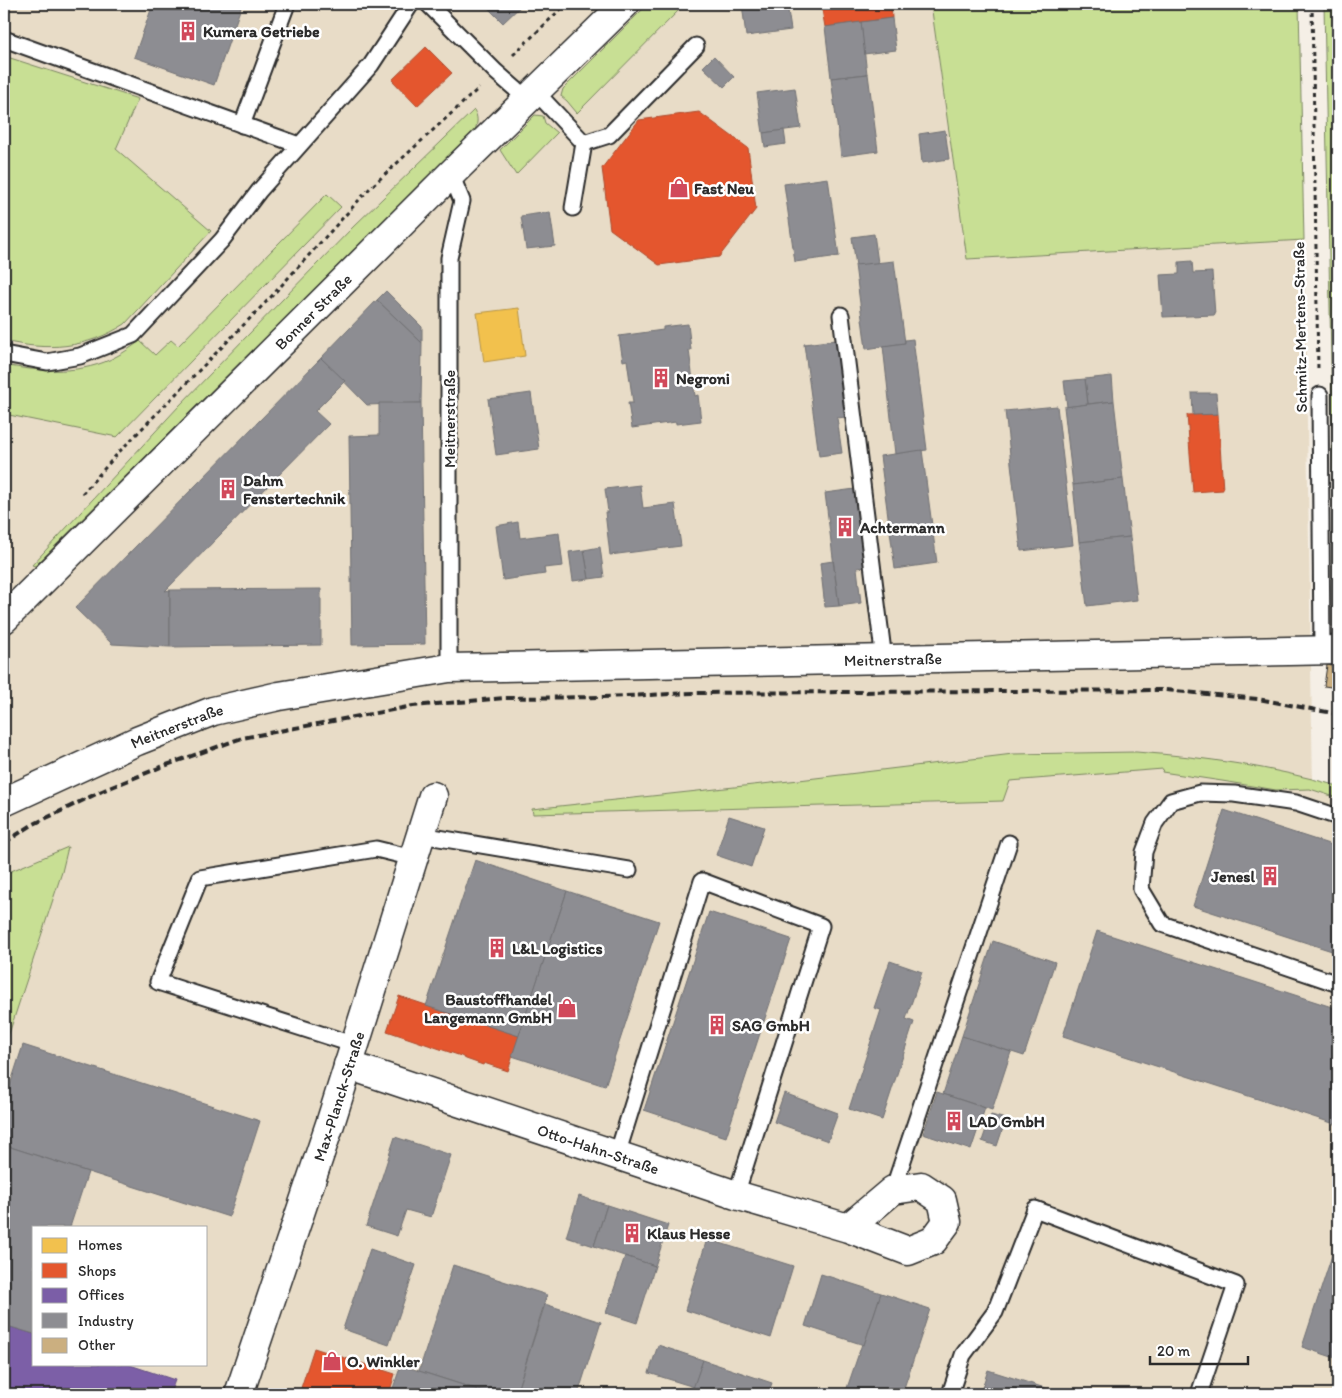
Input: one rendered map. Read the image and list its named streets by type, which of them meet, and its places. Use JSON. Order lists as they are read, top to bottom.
{
  "streets": {
    "street": [
      "Bonner Straße",
      "Meitnerstraße",
      "Max-Planck-Straße",
      "Otto-Hahn-Straße"
    ],
    "lane": ["Schmitz-Mertens-Straße"]
  },
  "crossings": [
    ["Bonner Straße", "Meitnerstraße"],
    ["Schmitz-Mertens-Straße", "Meitnerstraße"],
    ["Max-Planck-Straße", "Otto-Hahn-Straße"]
  ],
  "places": {
    "building": [
      "Kumera Getriebe",
      "Negroni",
      "Dahm Fenstertechnik",
      "Achtermann",
      "Jenesl",
      "L&L Logistics",
      "SAG GmbH",
      "LAD GmbH",
      "Klaus Hesse"
    ],
    "shop": ["Fast Neu", "Baustoffhandel Langemann GmbH", "O. Winkler"]
  },
  "legend": [
    "Homes",
    "Shops",
    "Offices",
    "Industry",
    "Other"
  ],
  "scale_bar": "20 m"
}
